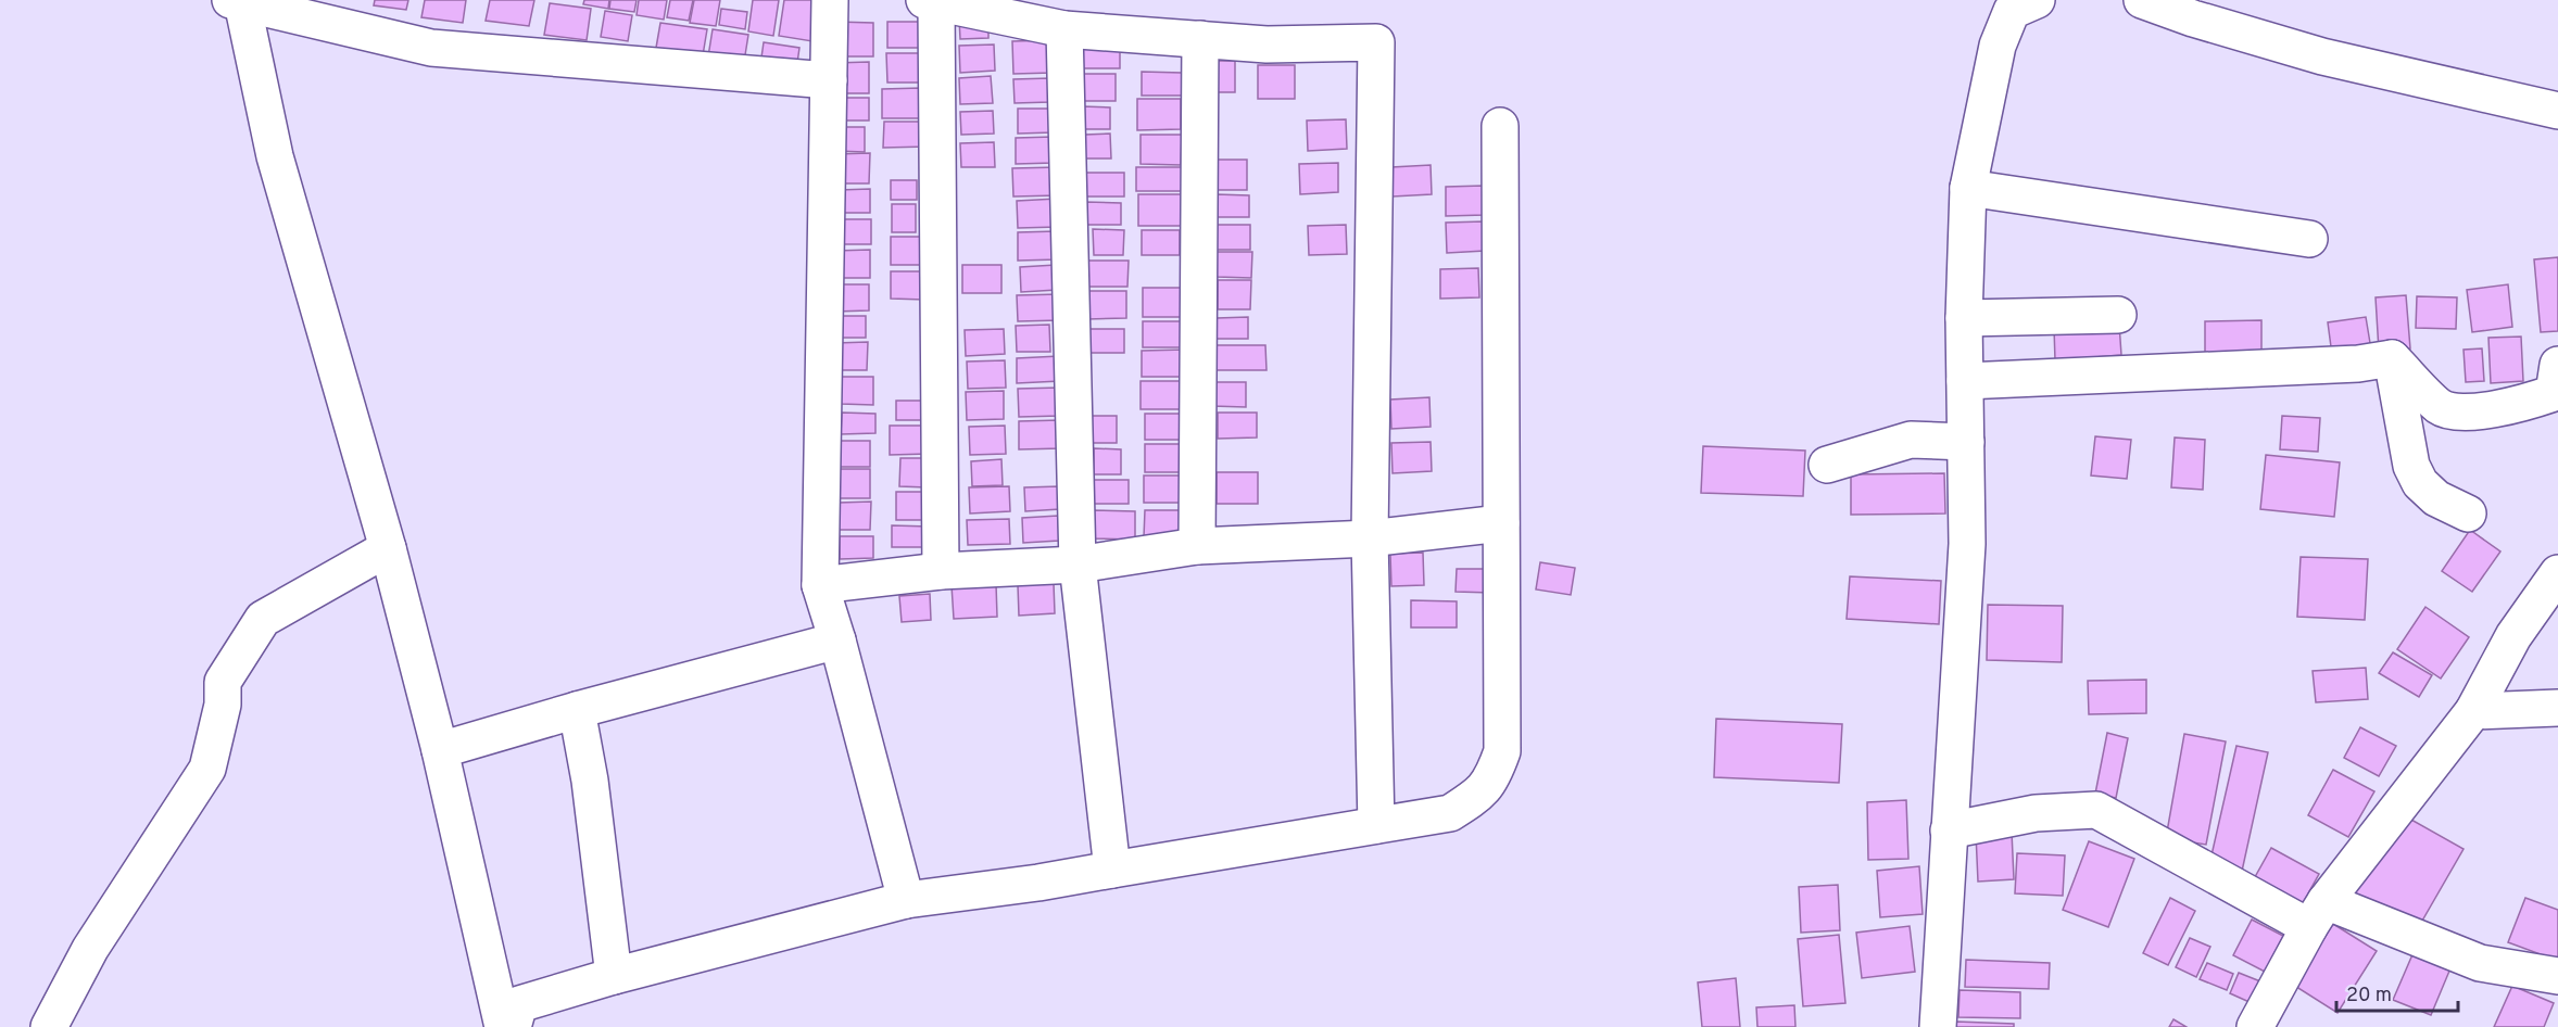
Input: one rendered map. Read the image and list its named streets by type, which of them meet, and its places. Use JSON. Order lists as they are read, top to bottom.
{
  "scale_bar": "20 m"
}
